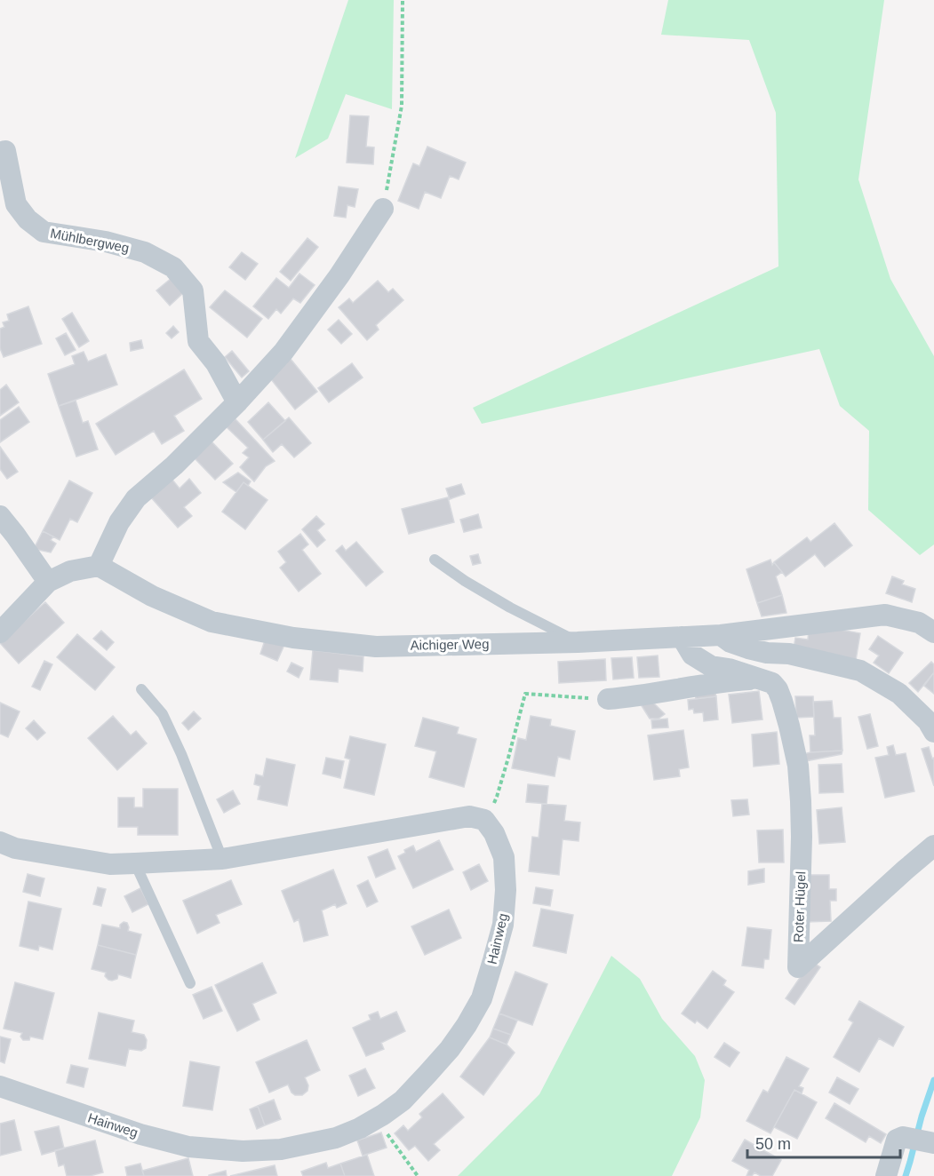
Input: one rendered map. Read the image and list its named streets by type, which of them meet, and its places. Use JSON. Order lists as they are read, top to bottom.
{
  "streets": {
    "street": [
      "Mühlbergweg",
      "Aichiger Weg",
      "Roter Hügel",
      "Hainweg"
    ]
  },
  "crossings": [
    ["Aichiger Weg", "Roter Hügel"]
  ],
  "scale_bar": "50 m"
}
